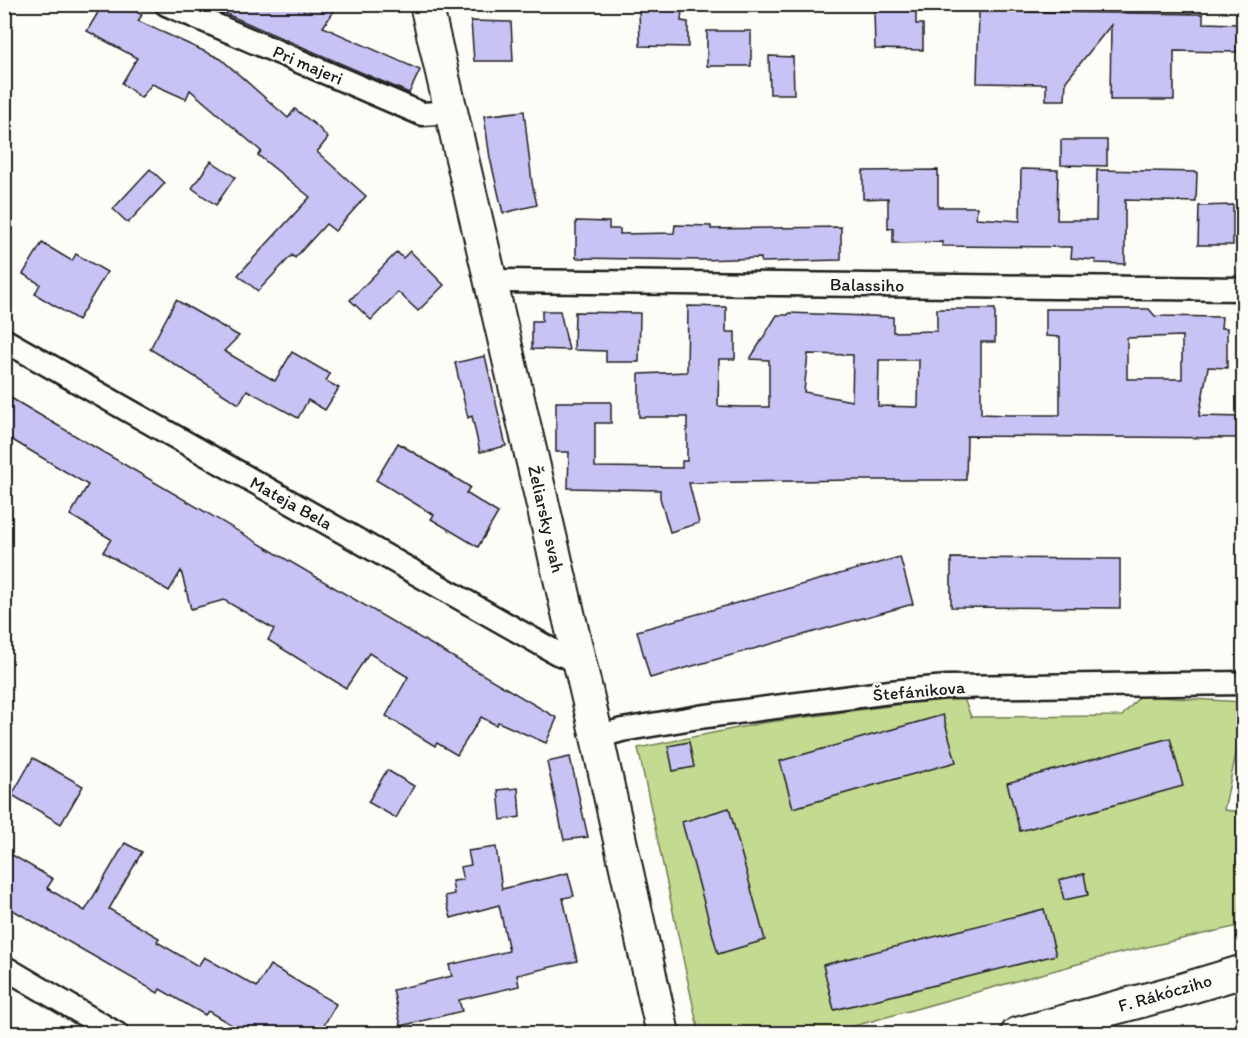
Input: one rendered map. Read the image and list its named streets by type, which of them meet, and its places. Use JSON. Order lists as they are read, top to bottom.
{
  "streets": {
    "street": [
      "Pri majeri",
      "Balassiho",
      "Mateja Bela",
      "Želiarsky svah",
      "Štefánikova",
      "F. Rákócziho"
    ]
  },
  "crossings": [
    ["Pri majeri", "Želiarsky svah"],
    ["Balassiho", "Želiarsky svah"],
    ["Mateja Bela", "Želiarsky svah"],
    ["Želiarsky svah", "Štefánikova"]
  ]
}
